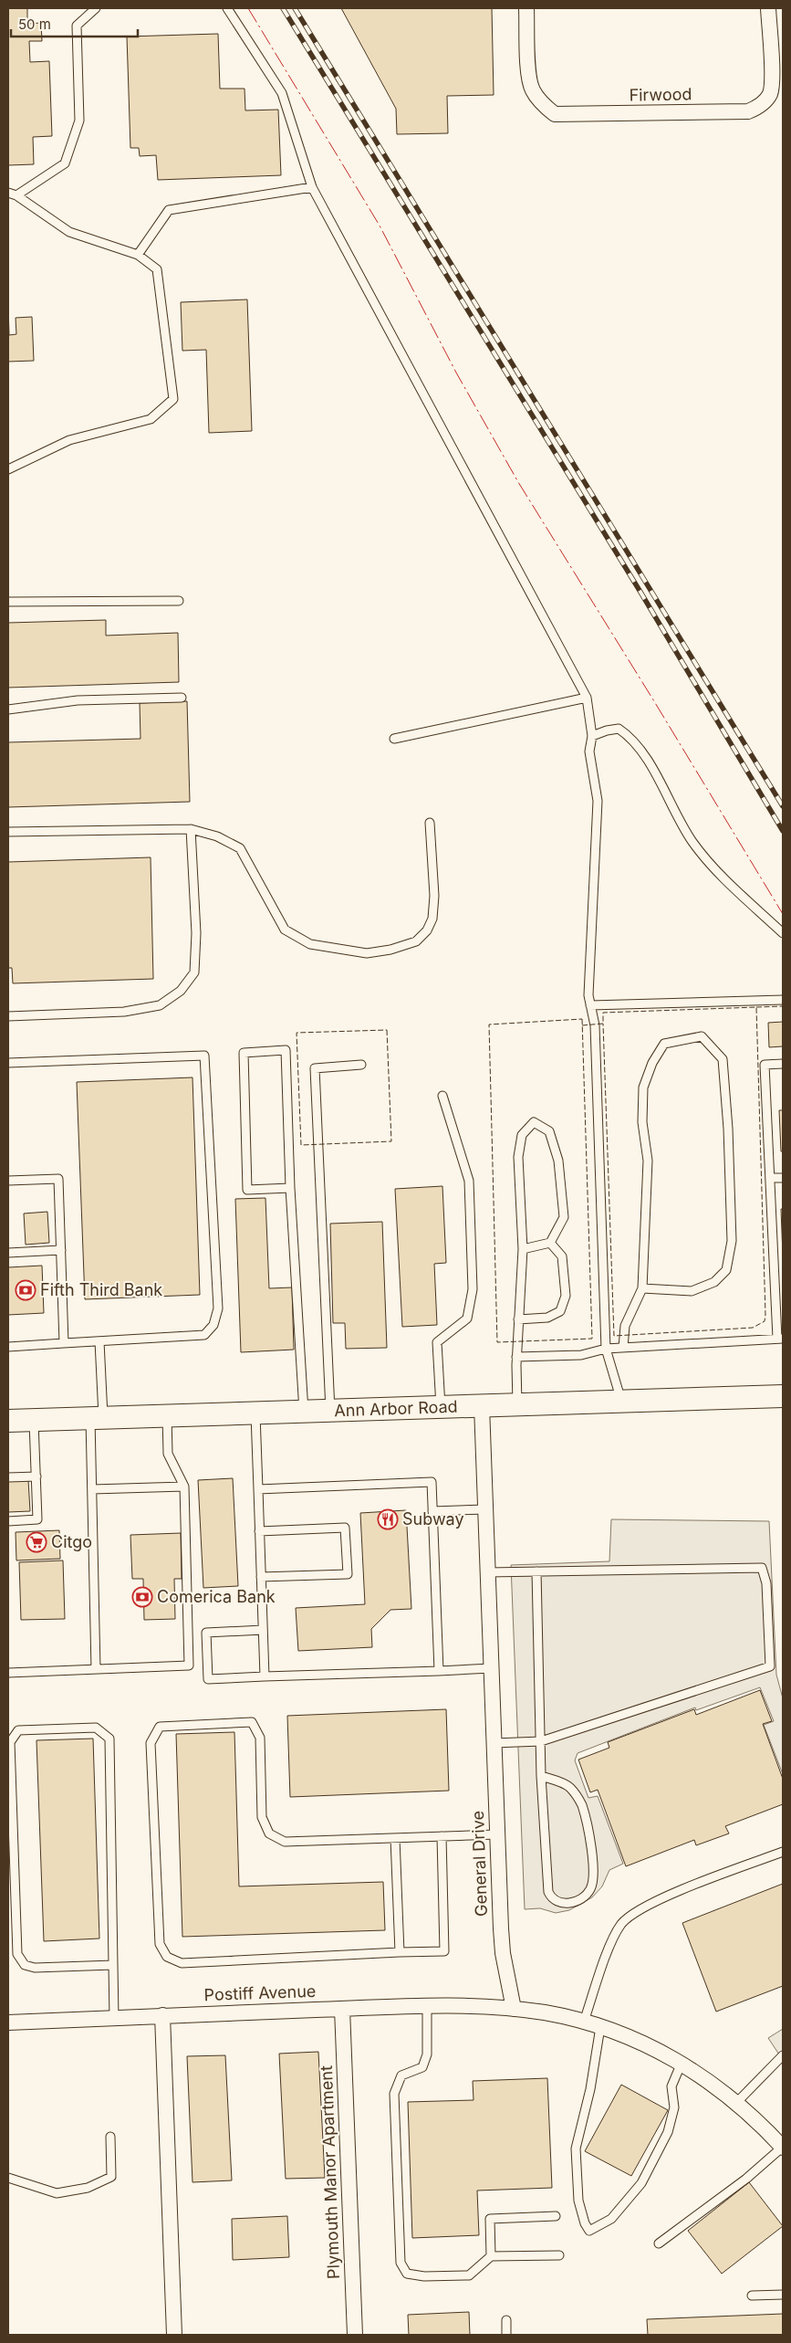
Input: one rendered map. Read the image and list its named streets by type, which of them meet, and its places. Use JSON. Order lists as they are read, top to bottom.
{
  "streets": {
    "main road": ["Ann Arbor Road"],
    "street": [
      "Firwood",
      "General Drive",
      "Postiff Avenue",
      "Plymouth Manor Apartment"
    ]
  },
  "crossings": [
    ["Ann Arbor Road", "General Drive"],
    ["General Drive", "Postiff Avenue"],
    ["Postiff Avenue", "Plymouth Manor Apartment"]
  ],
  "places": {
    "bank": ["Fifth Third Bank", "Comerica Bank"],
    "restaurant": ["Subway"],
    "supermarket": ["Citgo"]
  },
  "scale_bar": "50 m"
}
